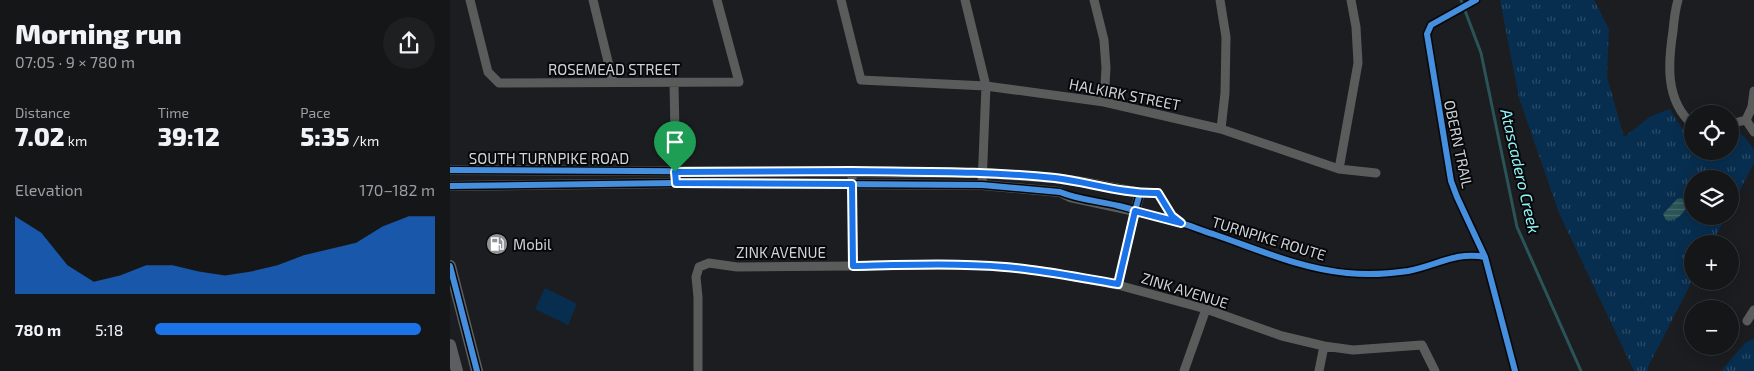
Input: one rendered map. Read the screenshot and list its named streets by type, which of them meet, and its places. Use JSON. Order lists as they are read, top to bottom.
{
  "streets": {
    "street": [
      "ROSEMEAD STREET",
      "HALKIRK STREET",
      "SOUTH TURNPIKE ROAD",
      "ZINK AVENUE"
    ],
    "cycle path": ["OBERN TRAIL", "TURNPIKE ROUTE"]
  },
  "water": ["Atascadero Creek"],
  "places": {
    "fuel station": ["Mobil"]
  },
  "page": {
    "heading": ["Morning run", "07:05 · 9 × 780 m"],
    "stats": [
      ["Distance", "7.02 km"],
      ["Time", "39:12"],
      ["Pace", "5:35 /km"]
    ],
    "map_buttons": ["+", "−"],
    "chart": ["Elevation", "170–182 m"],
    "list": [
      {
        "name": "780 m",
        "note": "5:18"
      }
    ]
  }
}
